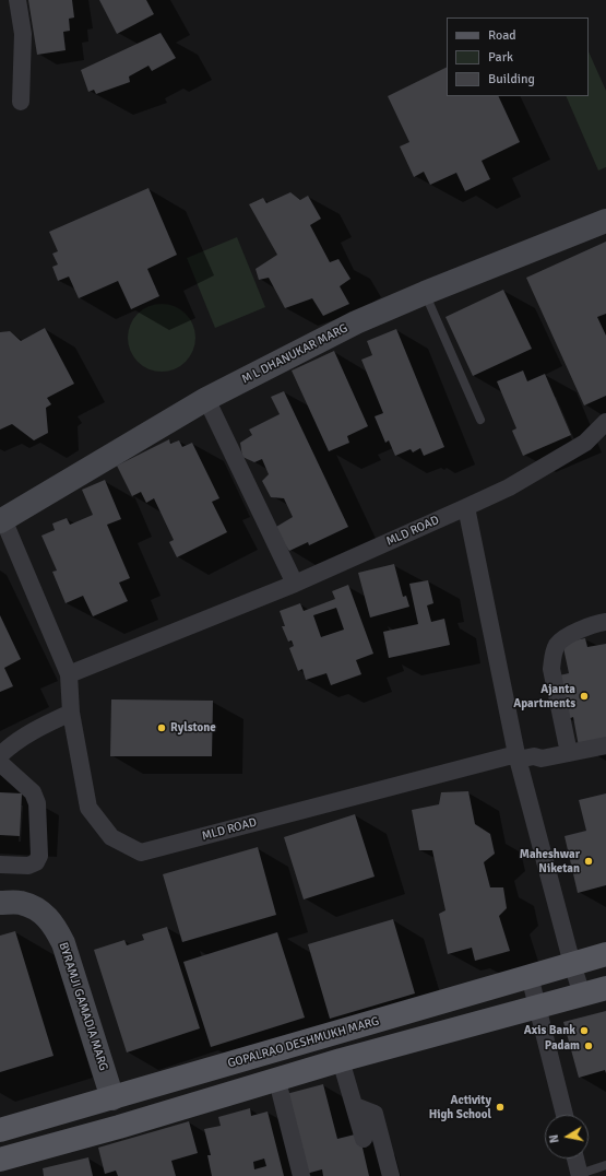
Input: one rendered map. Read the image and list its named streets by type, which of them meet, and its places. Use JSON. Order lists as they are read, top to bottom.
{
  "streets": {
    "main road": ["GOPALRAO DESHMUKH MARG"],
    "street": ["M L DHANUKAR MARG", "MLD ROAD", "BYRAMJI GAMADIA MARG"]
  },
  "crossings": [
    ["M L DHANUKAR MARG", "MLD ROAD"],
    ["BYRAMJI GAMADIA MARG", "GOPALRAO DESHMUKH MARG"]
  ],
  "places": [
    "Ajanta Apartments",
    "Rylstone",
    "Maheshwar Niketan",
    "Axis Bank",
    "Padam",
    "Activity High School"
  ],
  "legend": ["Road", "Park", "Building"],
  "north": "left"
}
